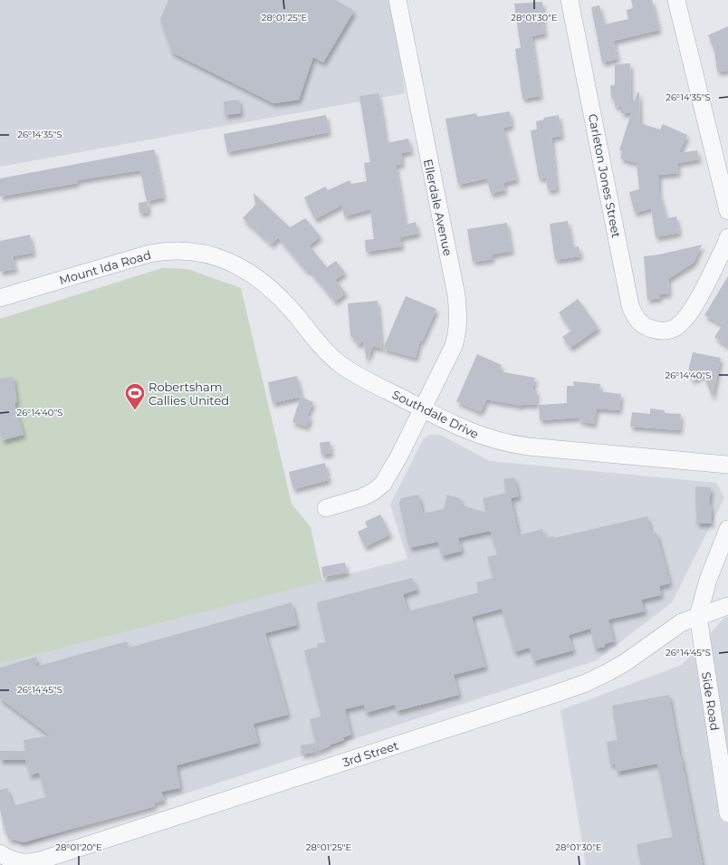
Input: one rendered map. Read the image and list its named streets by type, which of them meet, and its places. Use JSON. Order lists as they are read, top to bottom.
{
  "streets": {
    "street": [
      "Carleton Jones Street",
      "Ellerdale Avenue",
      "Mount Ida Road",
      "Southdale Drive",
      "Side Road",
      "3rd Street"
    ]
  },
  "crossings": [
    ["Ellerdale Avenue", "Southdale Drive"],
    ["Mount Ida Road", "Southdale Drive"],
    ["Side Road", "3rd Street"]
  ],
  "places": {
    "sports": ["Robertsham Callies United"]
  },
  "coordinates": [
    "28°01'25\"E",
    "28°01'30\"E",
    "26°14'35\"S",
    "26°14'40\"S",
    "26°14'45\"S",
    "28°01'20\"E"
  ]
}
